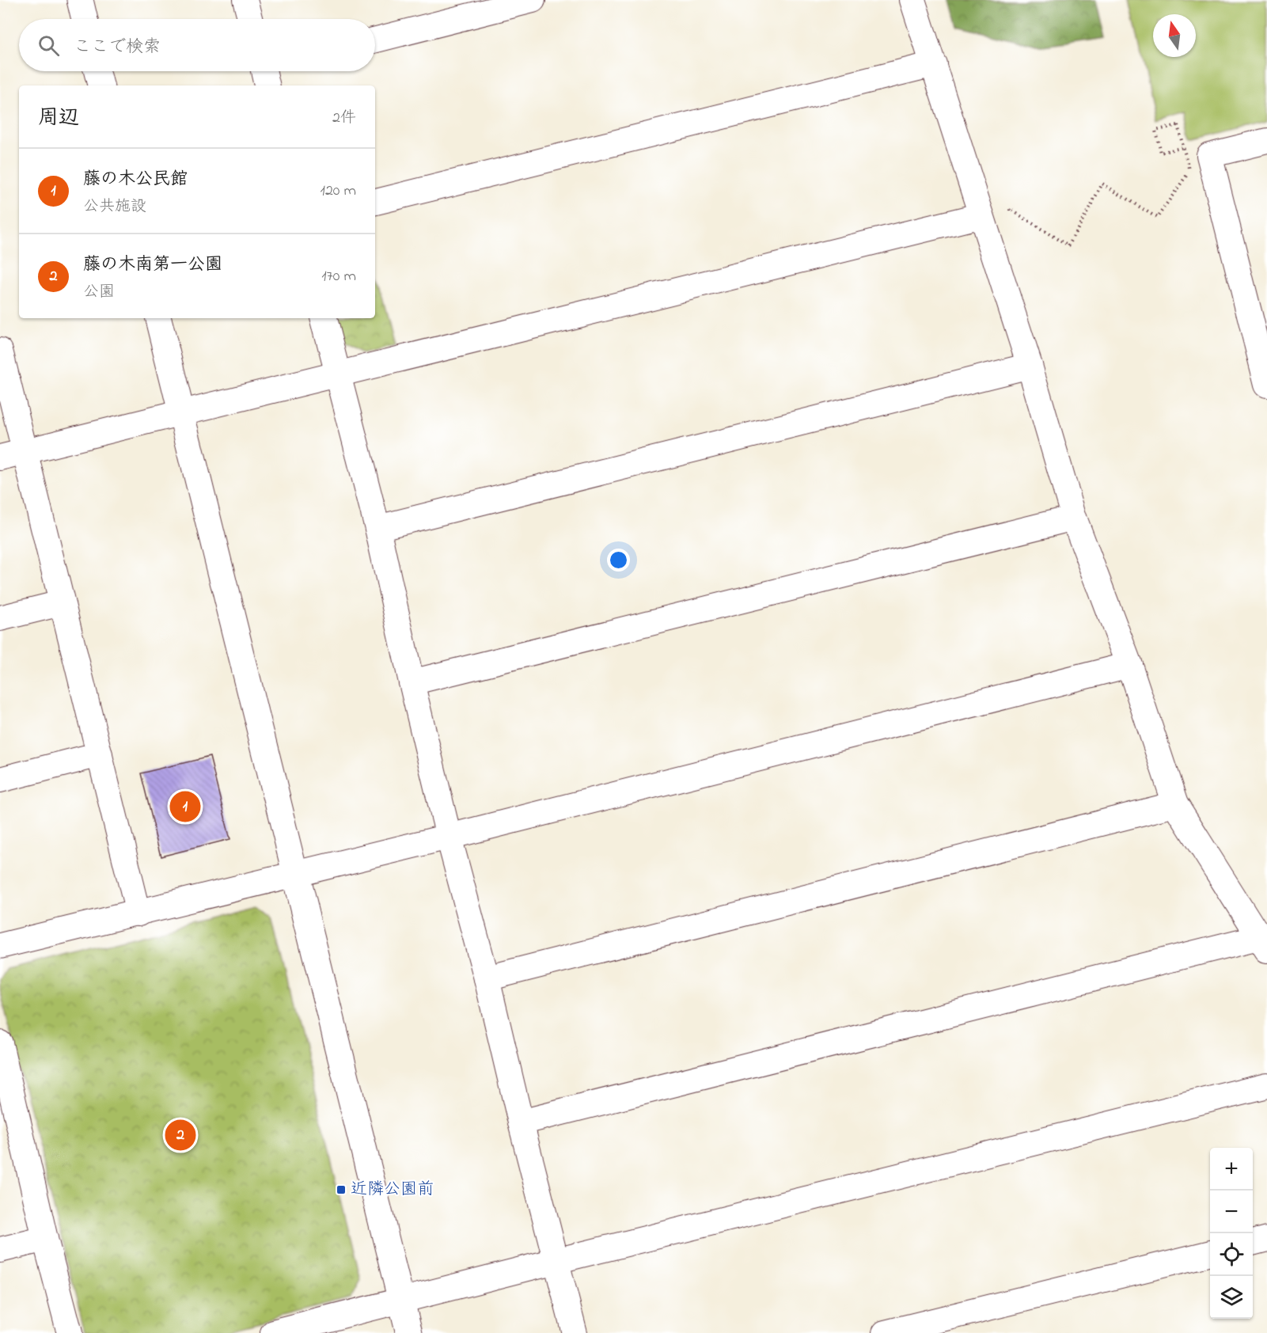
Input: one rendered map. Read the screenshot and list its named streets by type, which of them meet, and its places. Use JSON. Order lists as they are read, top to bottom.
{
  "places": {
    "transit": ["近隣公園前"]
  },
  "north": "top",
  "page": {
    "search": "ここで検索",
    "heading": ["周辺", "2件"],
    "list": [
      {
        "mark": "1",
        "name": "藤の木公民館",
        "note": "公共施設",
        "value": "120 m"
      },
      {
        "mark": "2",
        "name": "藤の木南第一公園",
        "note": "公園",
        "value": "170 m"
      }
    ],
    "pins": ["1", "2"],
    "map_buttons": ["+", "−"]
  }
}
